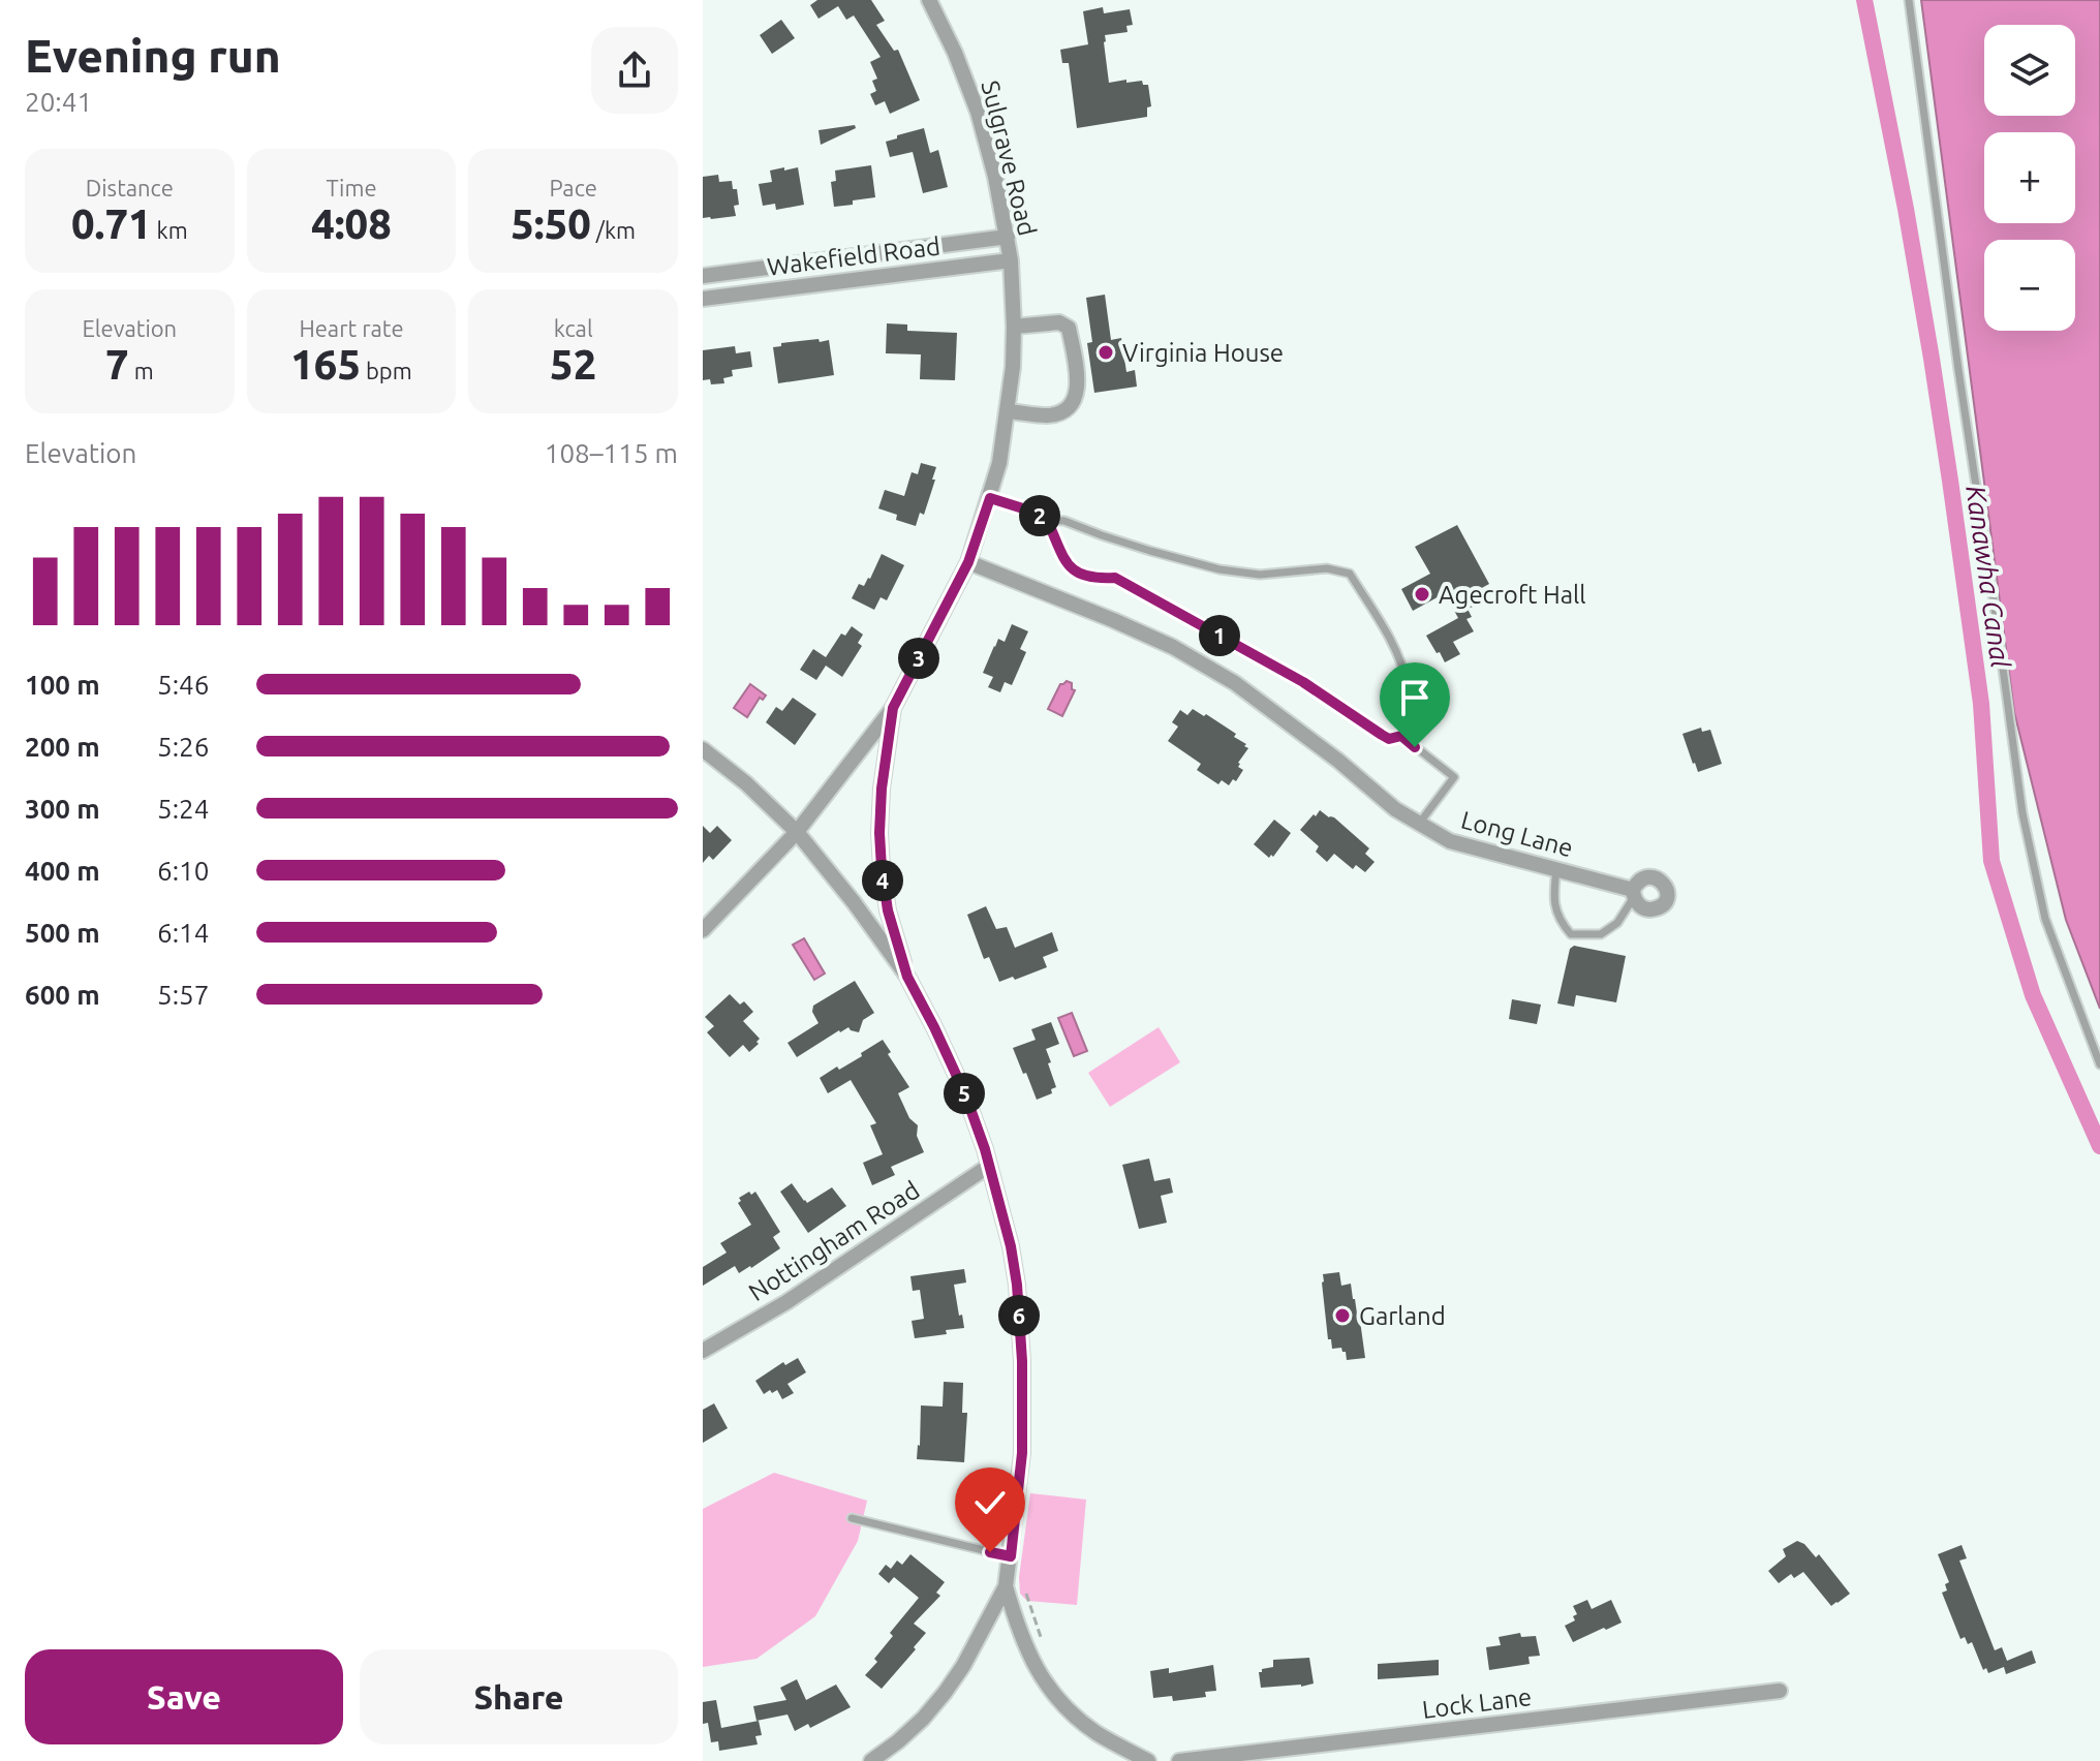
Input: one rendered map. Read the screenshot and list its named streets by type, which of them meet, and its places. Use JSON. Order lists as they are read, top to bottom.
{
  "streets": {
    "street": [
      "Sulgrave Road",
      "Wakefield Road",
      "Long Lane",
      "Nottingham Road",
      "Lock Lane"
    ]
  },
  "crossings": [
    ["Sulgrave Road", "Wakefield Road"],
    ["Sulgrave Road", "Long Lane"],
    ["Sulgrave Road", "Nottingham Road"]
  ],
  "water": ["Kanawha Canal"],
  "places": ["Virginia House", "Agecroft Hall", "Garland"],
  "page": {
    "heading": ["Evening run", "20:41"],
    "map_buttons": ["+", "−"],
    "stats": [
      ["Distance", "0.71 km"],
      ["Time", "4:08"],
      ["Pace", "5:50 /km"],
      ["Elevation", "7 m"],
      ["Heart rate", "165 bpm"],
      ["kcal", "52"]
    ],
    "chart": ["Elevation", "108–115 m"],
    "pins": [
      "2",
      "1",
      "3",
      "4",
      "5",
      "6"
    ],
    "list": [
      {
        "name": "100 m",
        "note": "5:46"
      },
      {
        "name": "200 m",
        "note": "5:26"
      },
      {
        "name": "300 m",
        "note": "5:24"
      },
      {
        "name": "400 m",
        "note": "6:10"
      },
      {
        "name": "500 m",
        "note": "6:14"
      },
      {
        "name": "600 m",
        "note": "5:57"
      }
    ],
    "buttons": ["Save", "Share"]
  }
}
